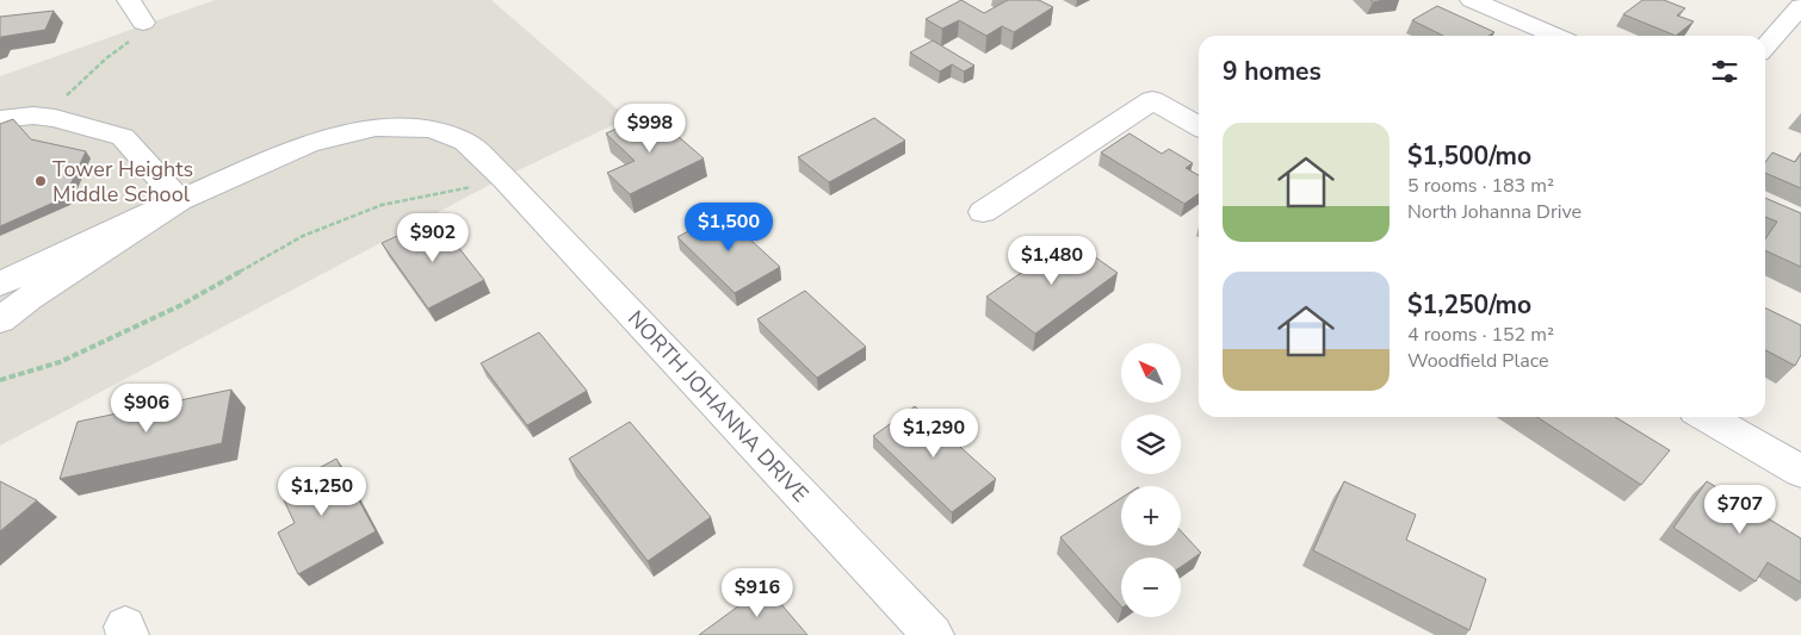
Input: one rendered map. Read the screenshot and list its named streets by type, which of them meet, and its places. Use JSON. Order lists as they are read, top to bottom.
{
  "streets": {
    "street": ["NORTH JOHANNA DRIVE"]
  },
  "places": ["Tower Heights Middle School"],
  "north": "top left",
  "page": {
    "heading": "9 homes",
    "price": [
      "$998",
      "$1,500",
      "$902",
      "$1,480",
      "$906",
      "$1,290",
      "$1,250",
      "$707",
      "$916"
    ],
    "list": [
      {
        "name": "$1,500/mo",
        "note": "5 rooms · 183 m² · North Johanna Drive"
      },
      {
        "name": "$1,250/mo",
        "note": "4 rooms · 152 m² · Woodfield Place"
      }
    ],
    "map_buttons": ["+", "−"]
  }
}
